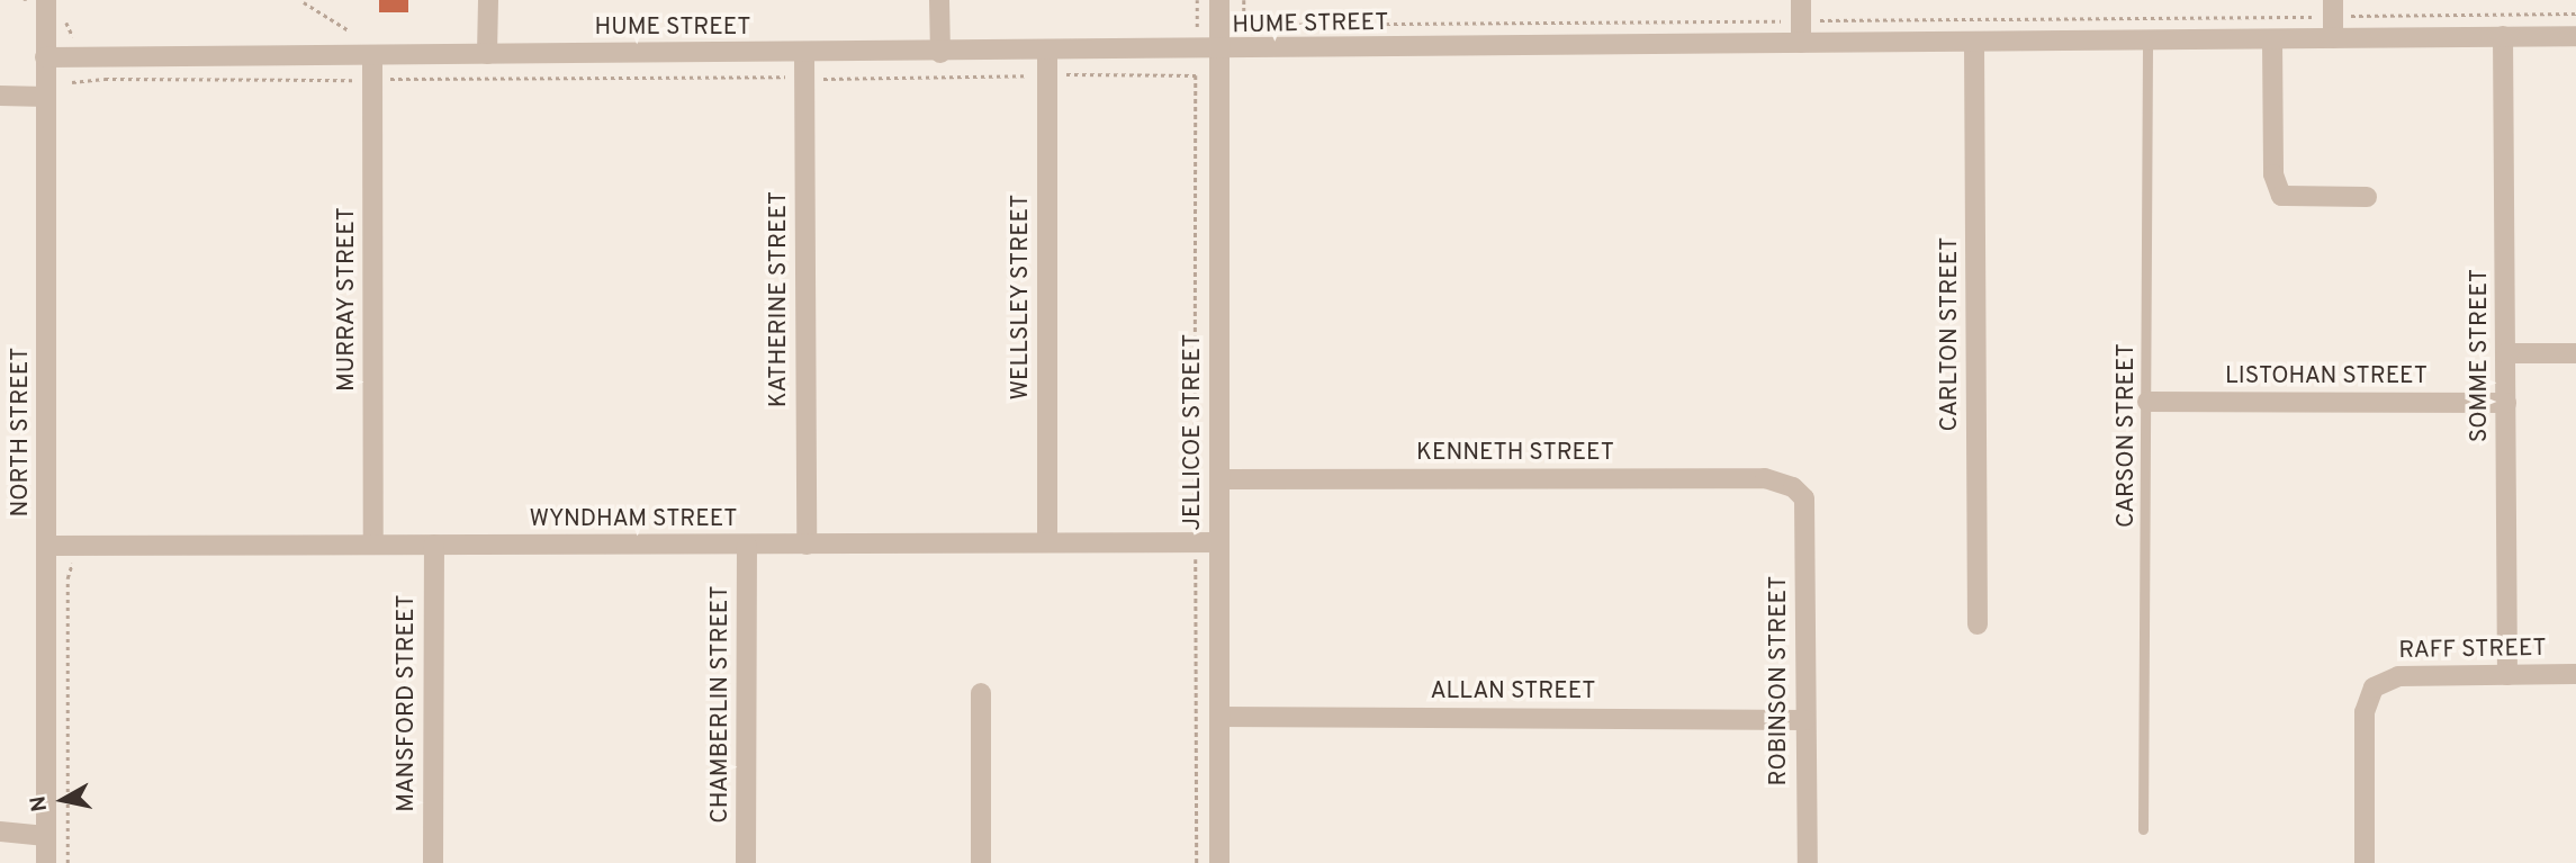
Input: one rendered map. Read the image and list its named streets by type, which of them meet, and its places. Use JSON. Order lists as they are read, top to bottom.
{
  "streets": {
    "street": [
      "HUME STREET",
      "WELLSLEY STREET",
      "MURRAY STREET",
      "KATHERINE STREET",
      "CARLTON STREET",
      "SOMME STREET",
      "LISTOHAN STREET",
      "NORTH STREET",
      "JELLICOE STREET",
      "KENNETH STREET",
      "WYNDHAM STREET",
      "RAFF STREET",
      "ROBINSON STREET",
      "ALLAN STREET",
      "MANSFORD STREET",
      "CHAMBERLIN STREET"
    ],
    "lane": ["CARSON STREET"]
  },
  "crossings": [
    ["HUME STREET", "WELLSLEY STREET"],
    ["HUME STREET", "MURRAY STREET"],
    ["HUME STREET", "KATHERINE STREET"],
    ["HUME STREET", "CARLTON STREET"],
    ["HUME STREET", "SOMME STREET"],
    ["HUME STREET", "NORTH STREET"],
    ["HUME STREET", "JELLICOE STREET"],
    ["HUME STREET", "CARSON STREET"],
    ["WELLSLEY STREET", "WYNDHAM STREET"],
    ["MURRAY STREET", "WYNDHAM STREET"],
    ["KATHERINE STREET", "WYNDHAM STREET"],
    ["SOMME STREET", "LISTOHAN STREET"],
    ["SOMME STREET", "RAFF STREET"],
    ["LISTOHAN STREET", "CARSON STREET"],
    ["NORTH STREET", "WYNDHAM STREET"],
    ["JELLICOE STREET", "KENNETH STREET"],
    ["JELLICOE STREET", "WYNDHAM STREET"],
    ["JELLICOE STREET", "ALLAN STREET"],
    ["KENNETH STREET", "ROBINSON STREET"],
    ["WYNDHAM STREET", "MANSFORD STREET"],
    ["WYNDHAM STREET", "CHAMBERLIN STREET"],
    ["ROBINSON STREET", "ALLAN STREET"]
  ],
  "north": "left"
}
